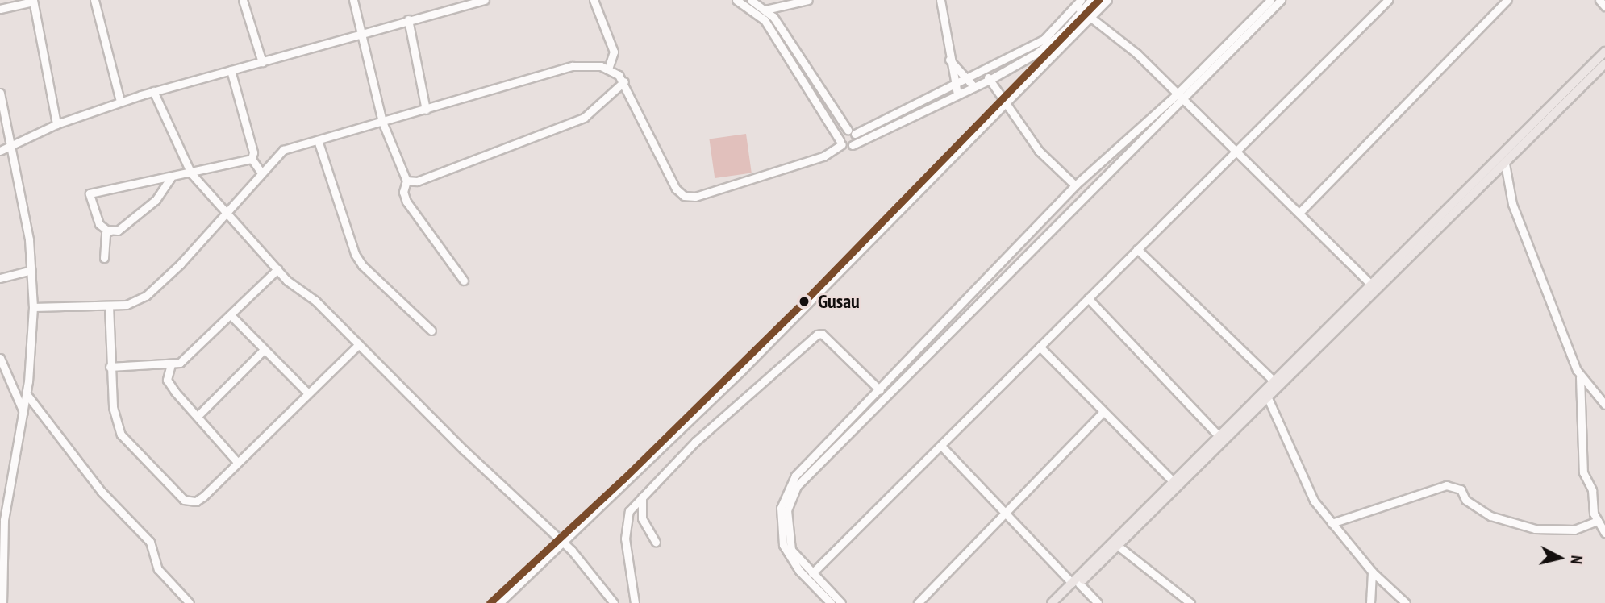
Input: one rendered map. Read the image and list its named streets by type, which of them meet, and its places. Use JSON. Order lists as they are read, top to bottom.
{
  "places": ["Gusau"],
  "north": "right"
}
